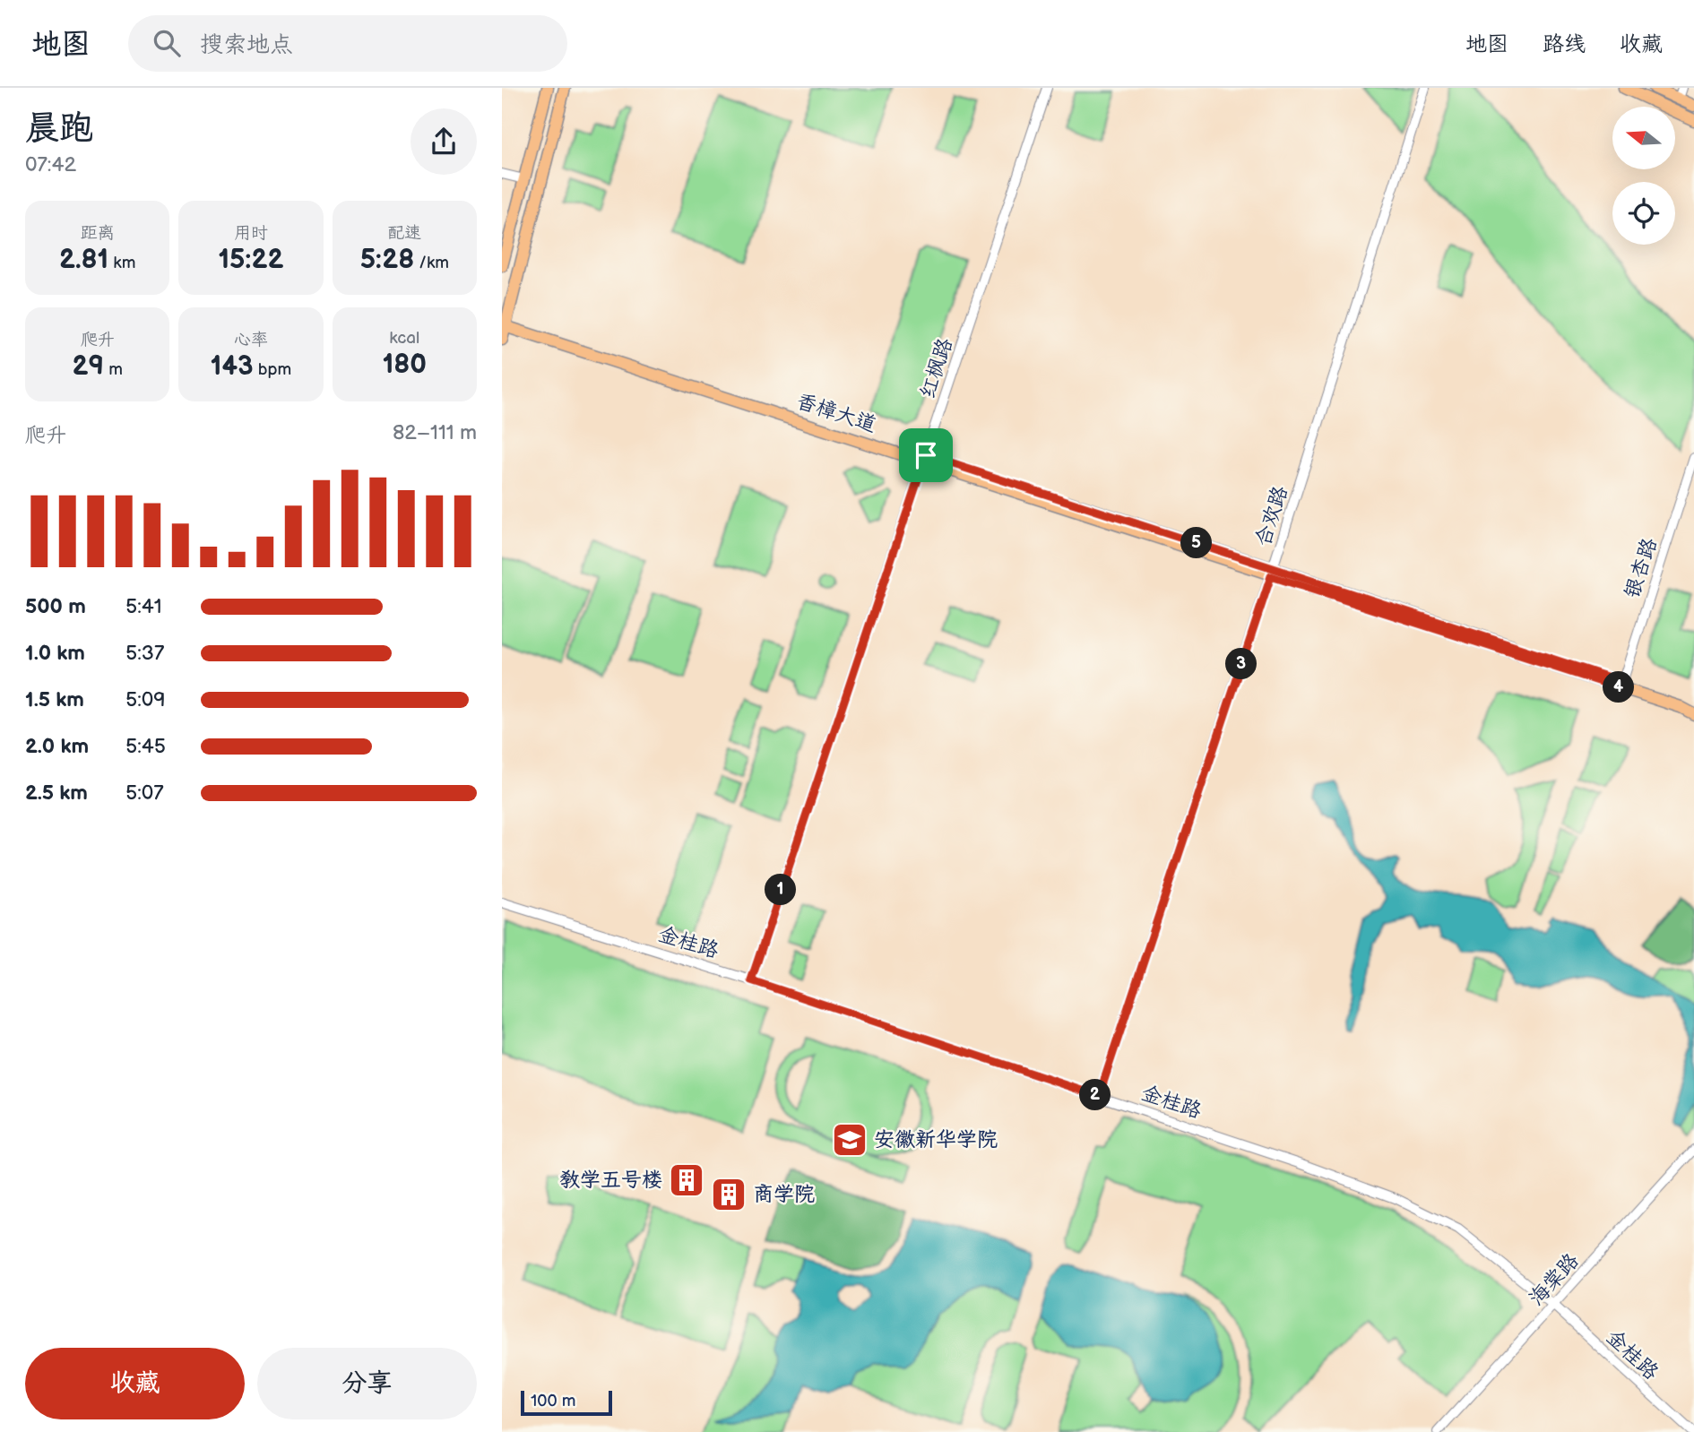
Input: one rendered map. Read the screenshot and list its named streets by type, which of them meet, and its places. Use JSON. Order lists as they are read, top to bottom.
{
  "streets": {
    "main road": ["香樟大道"],
    "street": [
      "红枫路",
      "合欢路",
      "银杏路",
      "金桂路",
      "海棠路"
    ]
  },
  "crossings": [
    ["红枫路", "香樟大道"],
    ["红枫路", "金桂路"],
    ["香樟大道", "合欢路"],
    ["香樟大道", "银杏路"],
    ["合欢路", "金桂路"],
    ["金桂路", "海棠路"]
  ],
  "places": {
    "school or university": ["安徽新华学院"],
    "building": ["教学五号楼", "商学院"]
  },
  "scale_bar": "100 m",
  "north": "left",
  "page": {
    "header": "地图",
    "search": "搜索地点",
    "nav": ["地图", "路线", "收藏"],
    "heading": ["晨跑", "07:42"],
    "stats": [
      ["距离", "2.81 km"],
      ["用时", "15:22"],
      ["配速", "5:28 /km"],
      ["爬升", "29 m"],
      ["心率", "143 bpm"],
      ["kcal", "180"]
    ],
    "chart": ["爬升", "82–111 m"],
    "pins": [
      "5",
      "3",
      "4",
      "1",
      "2"
    ],
    "list": [
      {
        "name": "500 m",
        "note": "5:41"
      },
      {
        "name": "1.0 km",
        "note": "5:37"
      },
      {
        "name": "1.5 km",
        "note": "5:09"
      },
      {
        "name": "2.0 km",
        "note": "5:45"
      },
      {
        "name": "2.5 km",
        "note": "5:07"
      }
    ],
    "buttons": ["收藏", "分享"],
    "scale": "100 m"
  }
}
